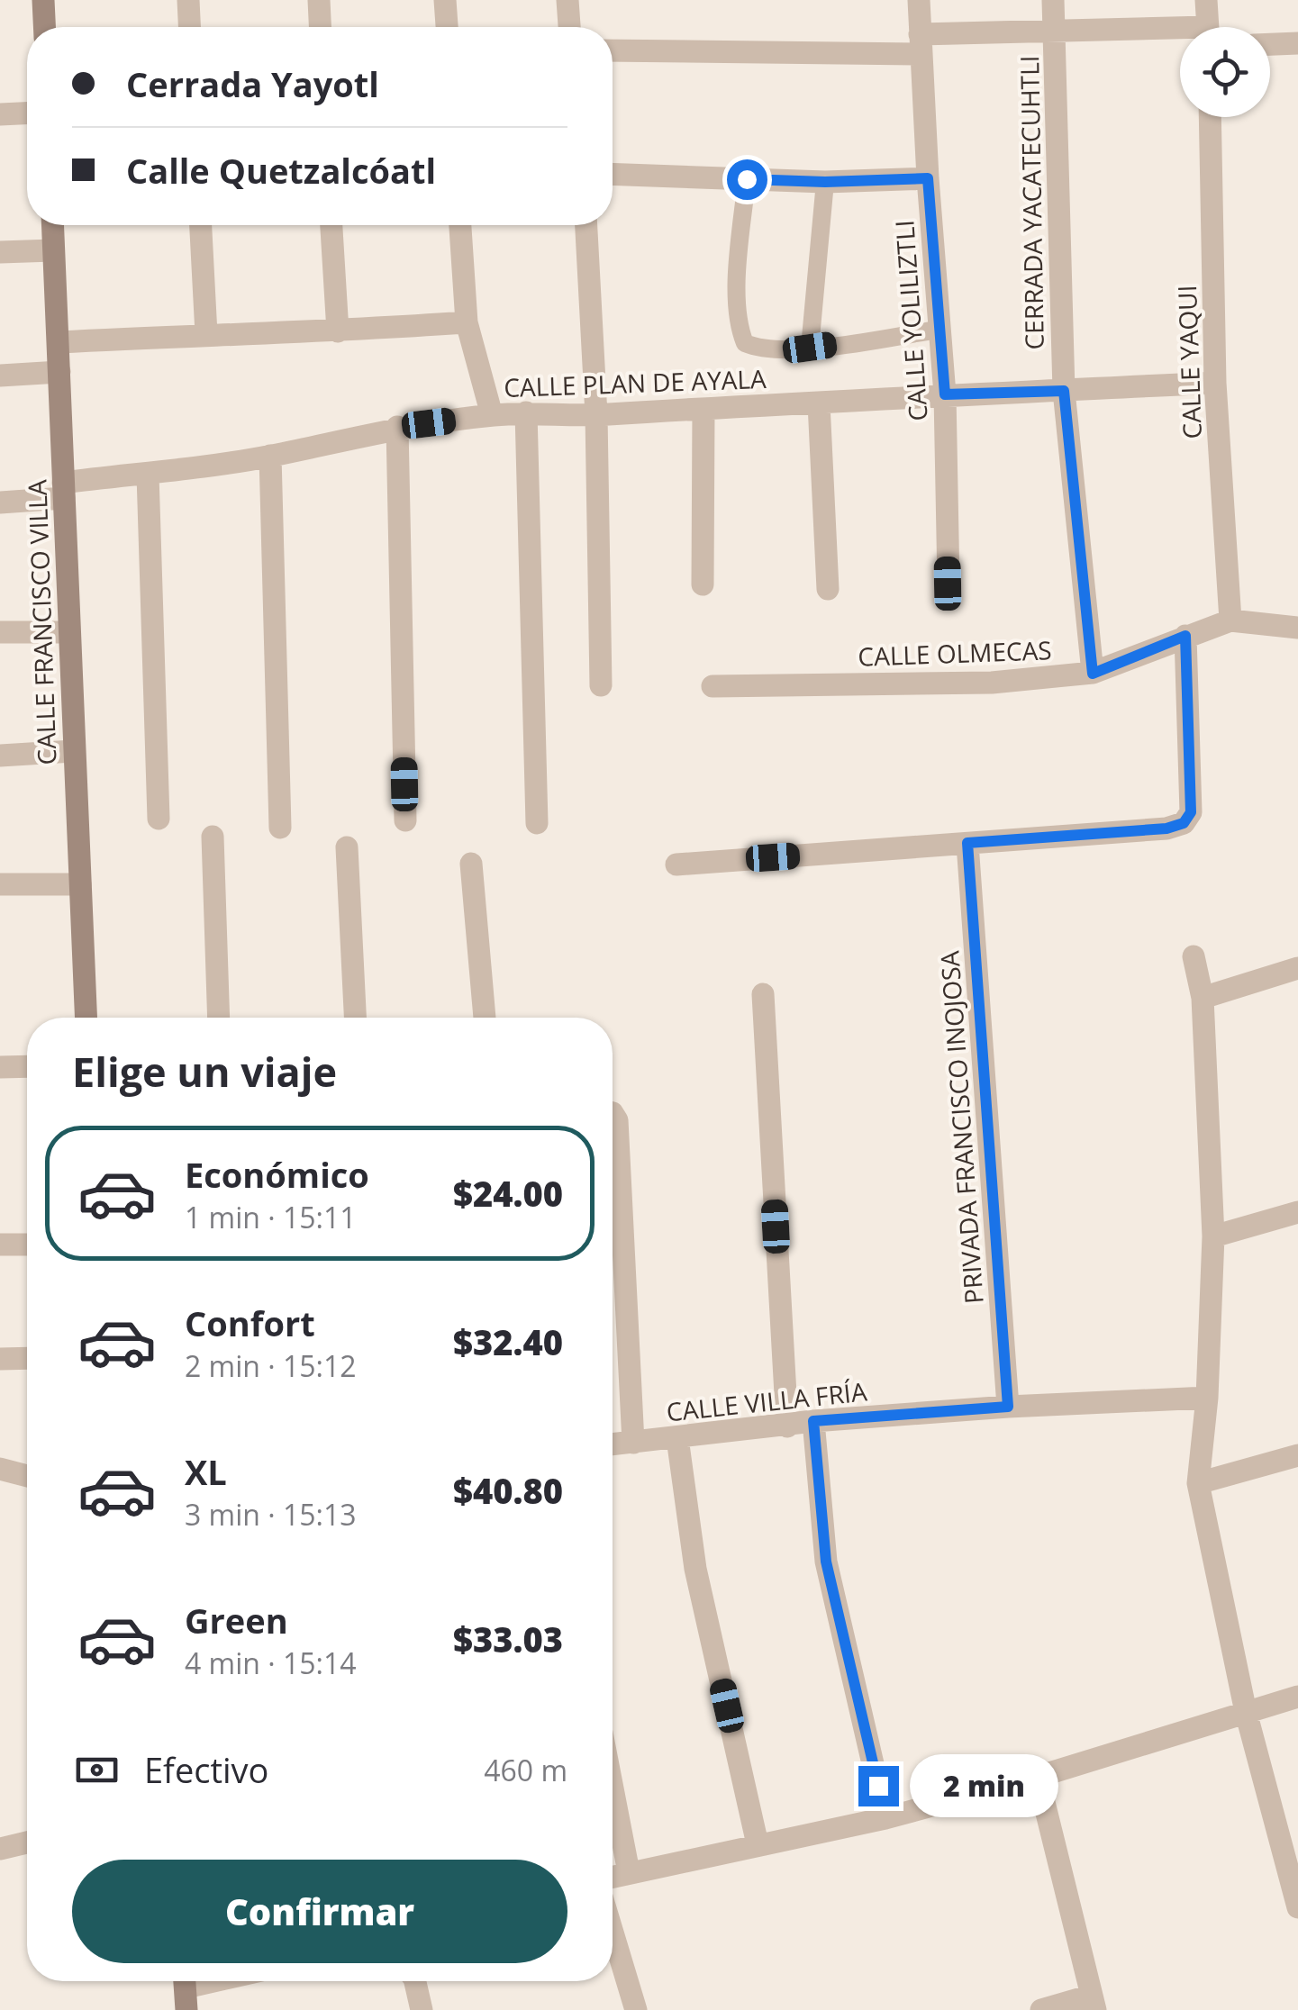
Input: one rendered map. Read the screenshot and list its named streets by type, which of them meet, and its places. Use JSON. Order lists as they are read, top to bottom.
{
  "streets": {
    "street": [
      "CERRADA YACATECUHTLI",
      "CALLE YOLILIZTLI",
      "CALLE YAQUI",
      "CALLE PLAN DE AYALA",
      "CALLE FRANCISCO VILLA",
      "CALLE OLMECAS",
      "PRIVADA FRANCISCO INOJOSA",
      "CALLE VILLA FRÍA"
    ]
  },
  "crossings": [
    ["CERRADA YACATECUHTLI", "CALLE PLAN DE AYALA"],
    ["CERRADA YACATECUHTLI", "CALLE OLMECAS"],
    ["CALLE YOLILIZTLI", "CALLE PLAN DE AYALA"],
    ["CALLE YAQUI", "CALLE PLAN DE AYALA"],
    ["CALLE YAQUI", "CALLE OLMECAS"],
    ["CALLE PLAN DE AYALA", "CALLE FRANCISCO VILLA"],
    ["PRIVADA FRANCISCO INOJOSA", "CALLE VILLA FRÍA"]
  ],
  "page": {
    "banner": ["Cerrada Yayotl", "Calle Quetzalcóatl"],
    "heading": "Elige un viaje",
    "list": [
      {
        "name": "Económico",
        "note": "1 min · 15:11",
        "value": "$24.00"
      },
      {
        "name": "Confort",
        "note": "2 min · 15:12",
        "value": "$32.40"
      },
      {
        "name": "XL",
        "note": "3 min · 15:13",
        "value": "$40.80"
      },
      {
        "name": "Green",
        "note": "4 min · 15:14",
        "value": "$33.03"
      }
    ],
    "pay": ["Efectivo", "460 m"],
    "bubble": "2 min",
    "buttons": "Confirmar"
  }
}
